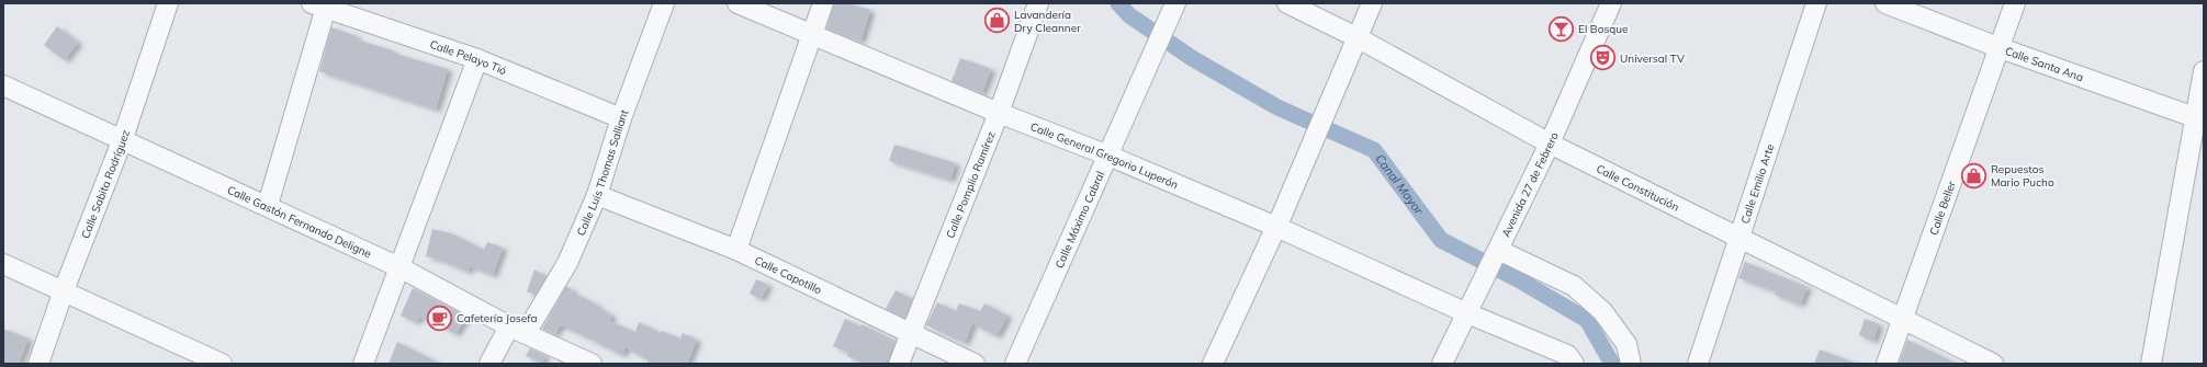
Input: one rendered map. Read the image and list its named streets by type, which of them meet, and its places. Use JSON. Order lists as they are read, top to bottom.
{
  "streets": {
    "street": [
      "Calle Pelayo Tió",
      "Calle Santa Ana",
      "Calle General Gregorio Luperón",
      "Calle Luis Thomas Salliant",
      "Calle Sabita Rodríguez",
      "Calle Pomplio Ramírez",
      "Calle Emilio Arte",
      "Avenida 27 de Febrero",
      "Calle Constitución",
      "Calle Beller",
      "Calle Gastón Fernando Deligne",
      "Calle Máximo Cabral",
      "Calle Capotillo"
    ]
  },
  "crossings": [
    ["Calle Pelayo Tió", "Calle Luis Thomas Salliant"],
    ["Calle Santa Ana", "Calle Beller"],
    ["Calle General Gregorio Luperón", "Calle Pomplio Ramírez"],
    ["Calle General Gregorio Luperón", "Avenida 27 de Febrero"],
    ["Calle General Gregorio Luperón", "Calle Máximo Cabral"],
    ["Calle Luis Thomas Salliant", "Calle Gastón Fernando Deligne"],
    ["Calle Luis Thomas Salliant", "Calle Capotillo"],
    ["Calle Sabita Rodríguez", "Calle Gastón Fernando Deligne"],
    ["Calle Pomplio Ramírez", "Calle Capotillo"],
    ["Calle Emilio Arte", "Calle Constitución"],
    ["Avenida 27 de Febrero", "Calle Constitución"],
    ["Calle Constitución", "Calle Beller"]
  ],
  "water": ["Canal Mayor"],
  "places": {
    "shop": ["Lavandería Dry Cleanner", "Repuestos Mario Pucho"],
    "bar": ["El Bosque"],
    "theatre": ["Universal TV"],
    "cafe": ["Cafetería Josefa"]
  }
}
